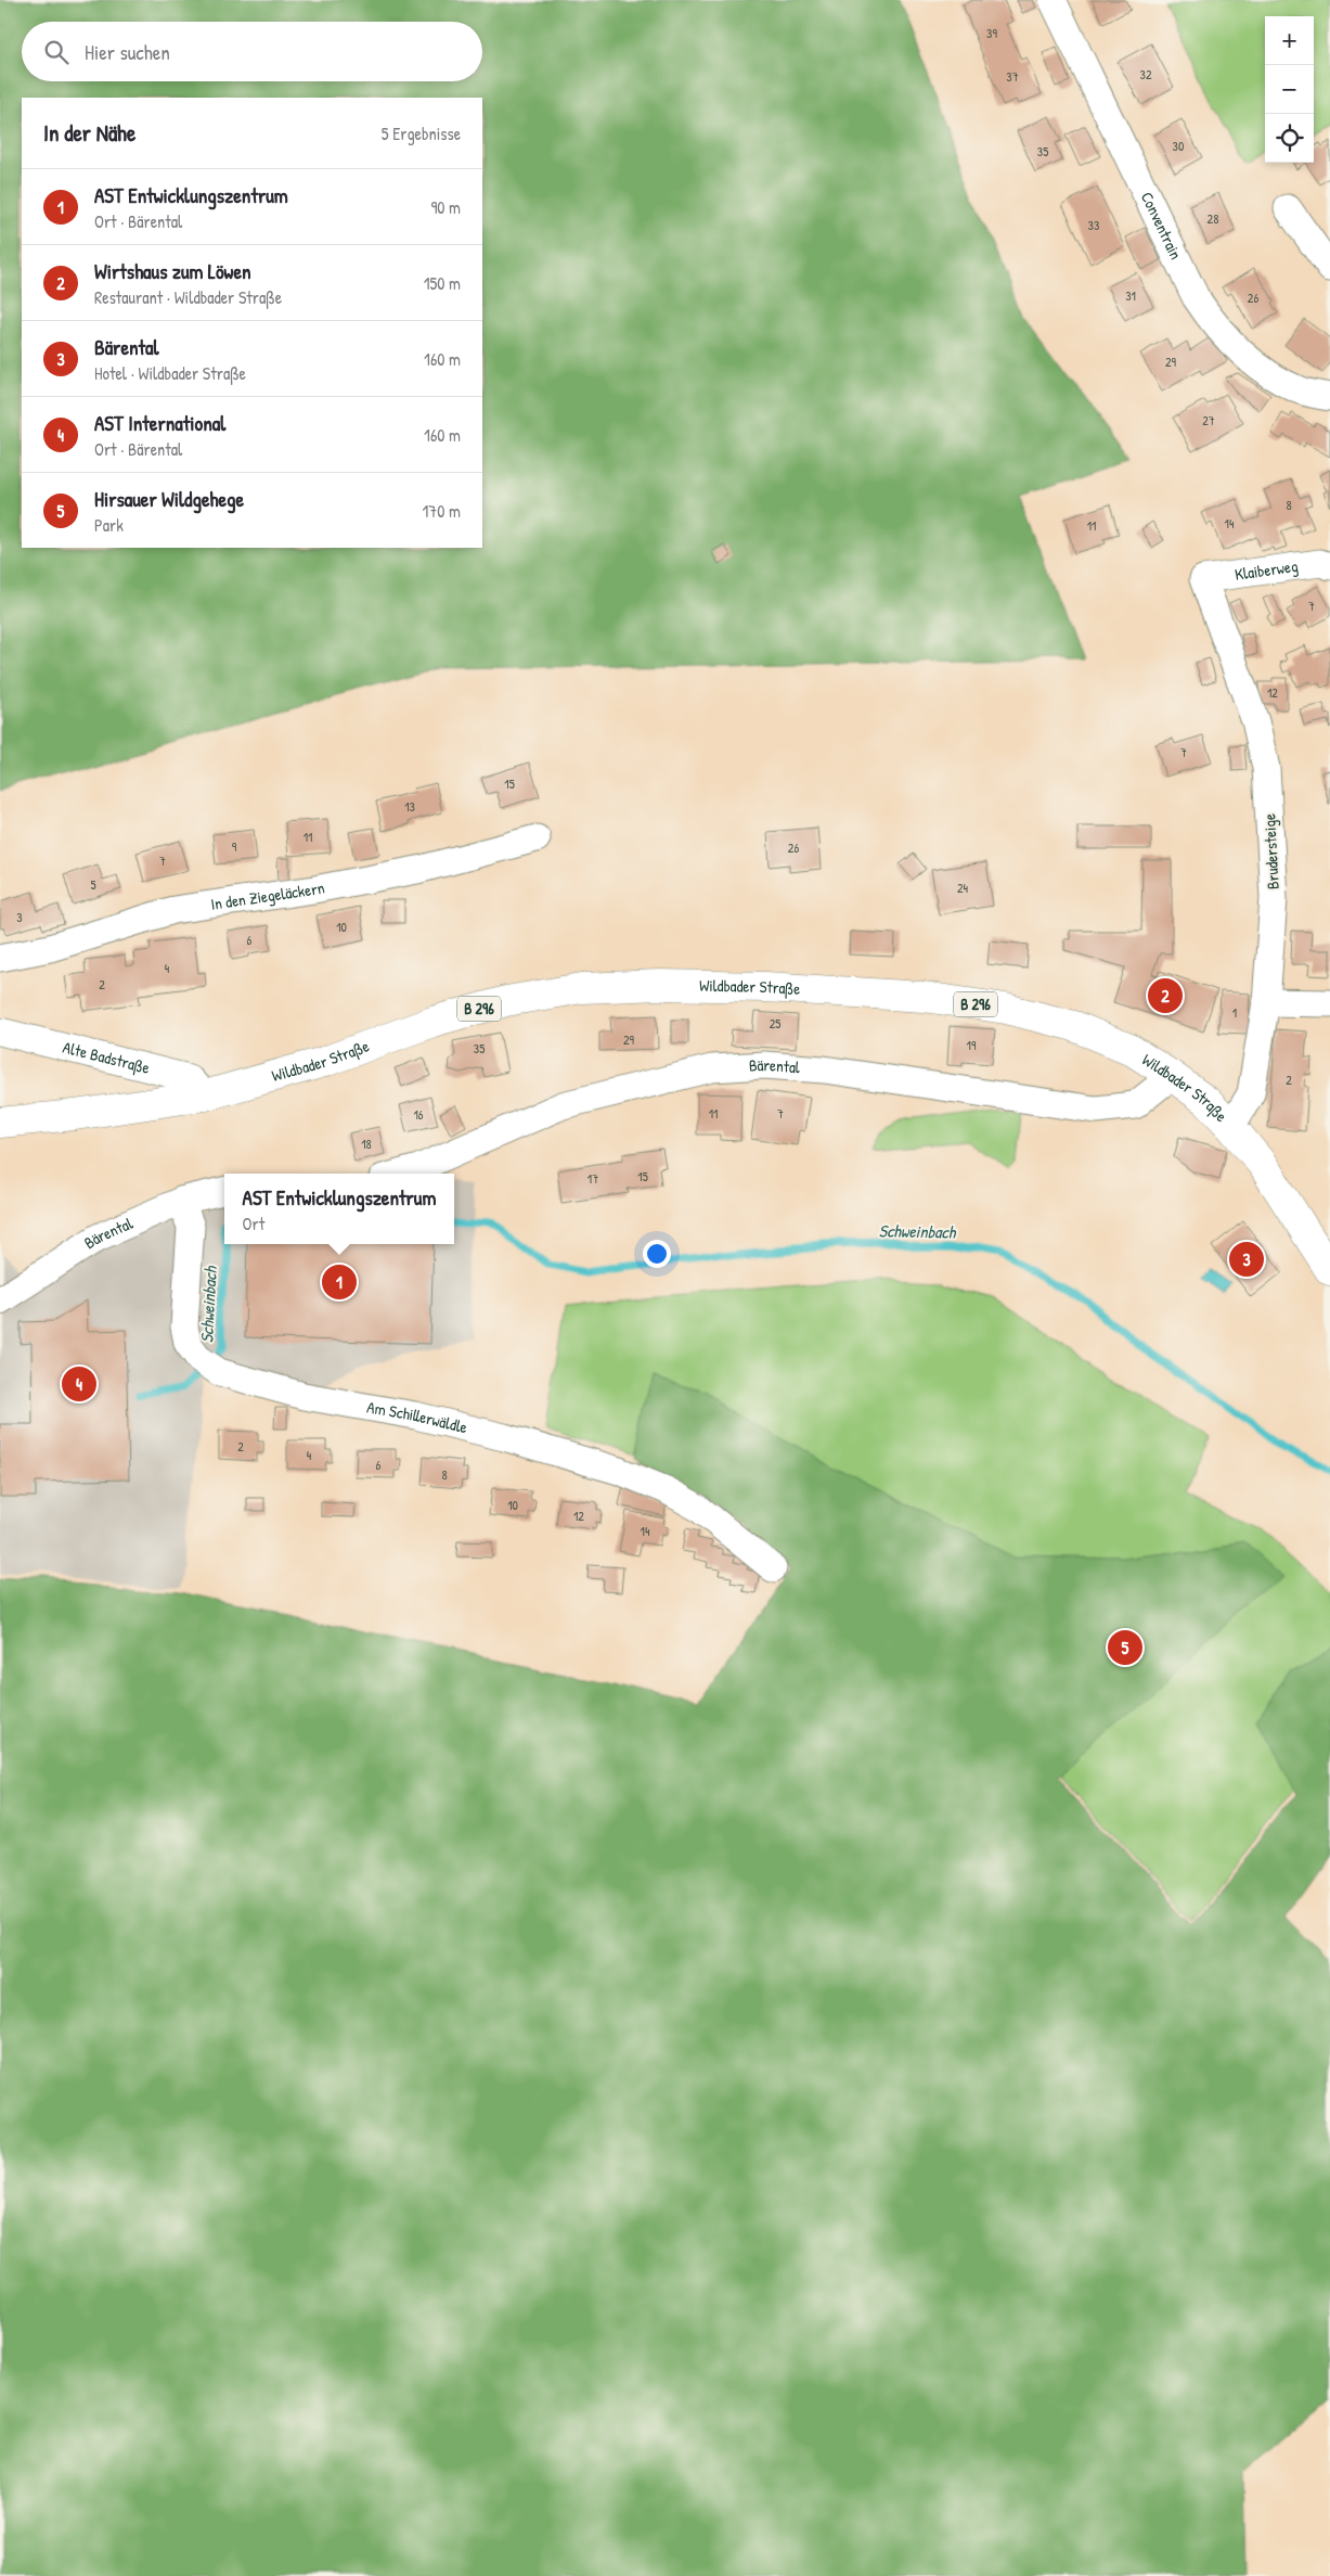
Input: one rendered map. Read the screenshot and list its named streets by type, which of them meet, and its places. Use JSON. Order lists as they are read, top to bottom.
{
  "streets": {
    "main road": ["Wildbader Straße", "B 296"],
    "street": [
      "Conventrain",
      "Klaiberweg",
      "Brudersteige",
      "In den Ziegeläckern",
      "Alte Badstraße",
      "Bärental",
      "Am Schillerwäldle"
    ]
  },
  "crossings": [
    ["Klaiberweg", "Brudersteige"],
    ["Brudersteige", "Wildbader Straße"],
    ["Wildbader Straße", "Alte Badstraße"],
    ["Wildbader Straße", "Bärental"],
    ["Bärental", "Am Schillerwäldle"]
  ],
  "water": ["Schweinbach"],
  "house_numbers": [
    "39",
    "32",
    "37",
    "30",
    "35",
    "28",
    "33",
    "31",
    "26",
    "29",
    "27",
    "8",
    "14",
    "11",
    "7",
    "12",
    "7",
    "15",
    "13",
    "11",
    "9",
    "26",
    "7",
    "5",
    "24",
    "3",
    "10",
    "6",
    "4",
    "2",
    "1",
    "25",
    "29",
    "19",
    "35",
    "2",
    "11",
    "7",
    "16",
    "18",
    "15",
    "17",
    "2",
    "4",
    "6",
    "8",
    "10",
    "12",
    "14"
  ],
  "page": {
    "map_buttons": ["+", "−"],
    "search": "Hier suchen",
    "heading": ["In der Nähe", "5 Ergebnisse"],
    "list": [
      {
        "mark": "1",
        "name": "AST Entwicklungszentrum",
        "note": "Ort · Bärental",
        "value": "90 m"
      },
      {
        "mark": "2",
        "name": "Wirtshaus zum Löwen",
        "note": "Restaurant · Wildbader Straße",
        "value": "150 m"
      },
      {
        "mark": "3",
        "name": "Bärental",
        "note": "Hotel · Wildbader Straße",
        "value": "160 m"
      },
      {
        "mark": "4",
        "name": "AST International",
        "note": "Ort · Bärental",
        "value": "160 m"
      },
      {
        "mark": "5",
        "name": "Hirsauer Wildgehege",
        "note": "Park",
        "value": "170 m"
      }
    ],
    "pins": [
      "2",
      "3",
      "1",
      "4",
      "5"
    ],
    "popup": ["AST Entwicklungszentrum", "Ort"]
  }
}
